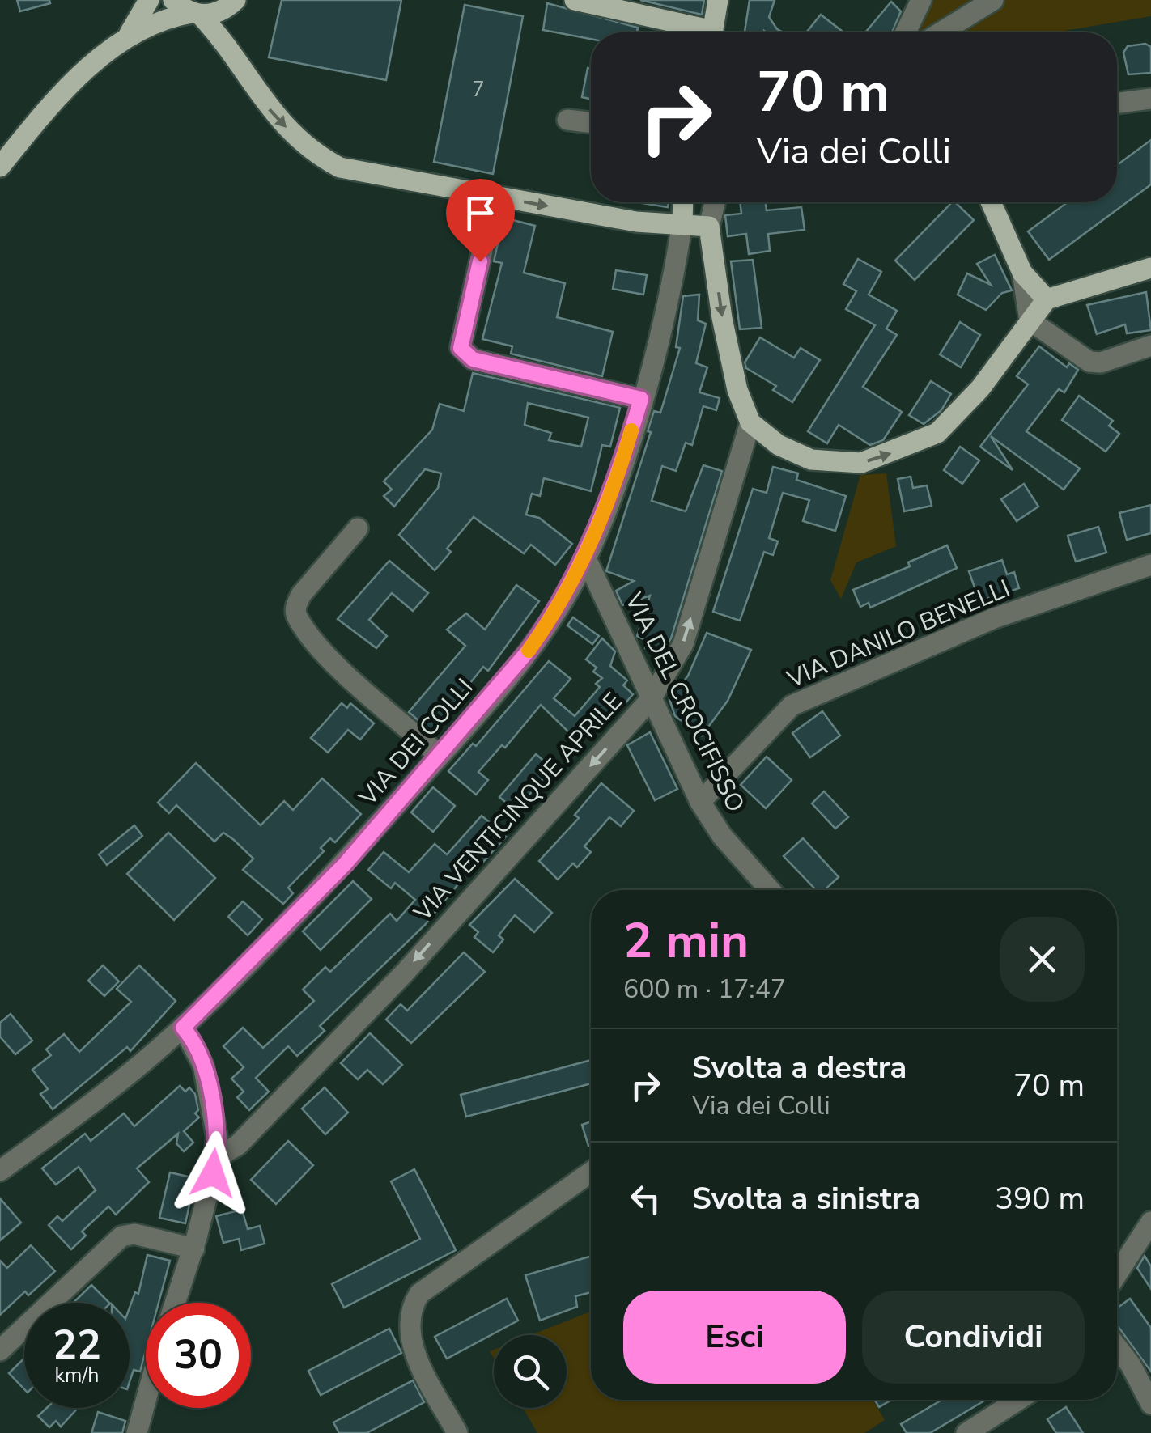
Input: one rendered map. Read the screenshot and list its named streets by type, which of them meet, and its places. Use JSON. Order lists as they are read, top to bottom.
{
  "streets": {
    "street": [
      "VIA DANILO BENELLI",
      "VIA DEL CROCIFISSO",
      "VIA DEI COLLI",
      "VIA VENTICINQUE APRILE"
    ]
  },
  "crossings": [
    ["VIA DANILO BENELLI", "VIA DEL CROCIFISSO"],
    ["VIA DEL CROCIFISSO", "VIA DEI COLLI"],
    ["VIA DEL CROCIFISSO", "VIA VENTICINQUE APRILE"]
  ],
  "house_numbers": ["7"],
  "page": {
    "turn": ["70 m", "Via dei Colli"],
    "heading": ["2 min", "600 m · 17:47"],
    "list": [
      {
        "name": "Svolta a destra",
        "note": "Via dei Colli",
        "value": "70 m"
      },
      {
        "name": "Svolta a sinistra",
        "value": "390 m"
      }
    ],
    "buttons": ["Esci", "Condividi"],
    "speed": "22 km/h",
    "limit": "30"
  }
}
